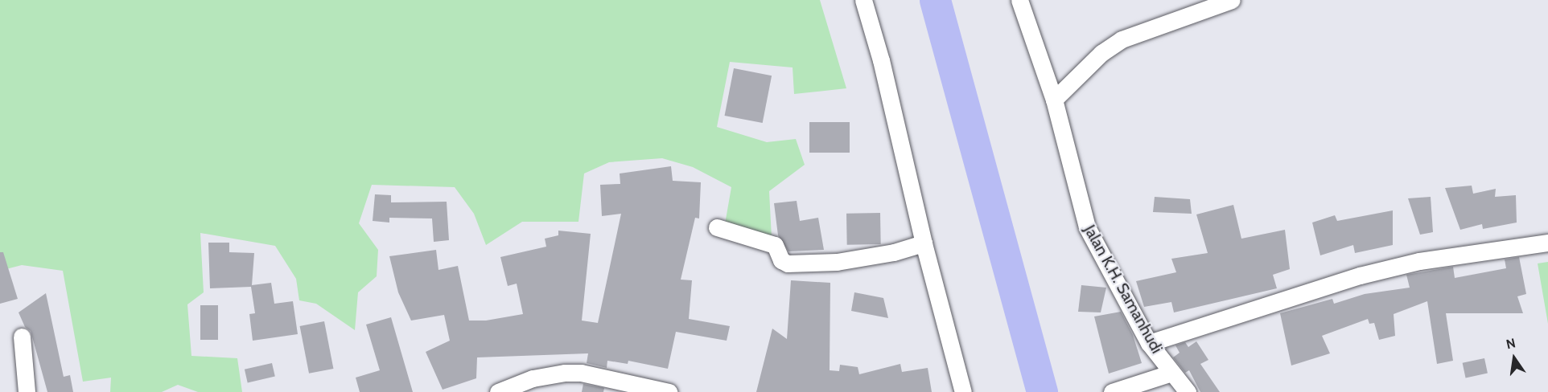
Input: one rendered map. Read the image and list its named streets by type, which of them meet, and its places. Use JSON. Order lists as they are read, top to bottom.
{
  "streets": {
    "street": ["Jalan K.H. Samanhudi"]
  },
  "north": "top"
}
